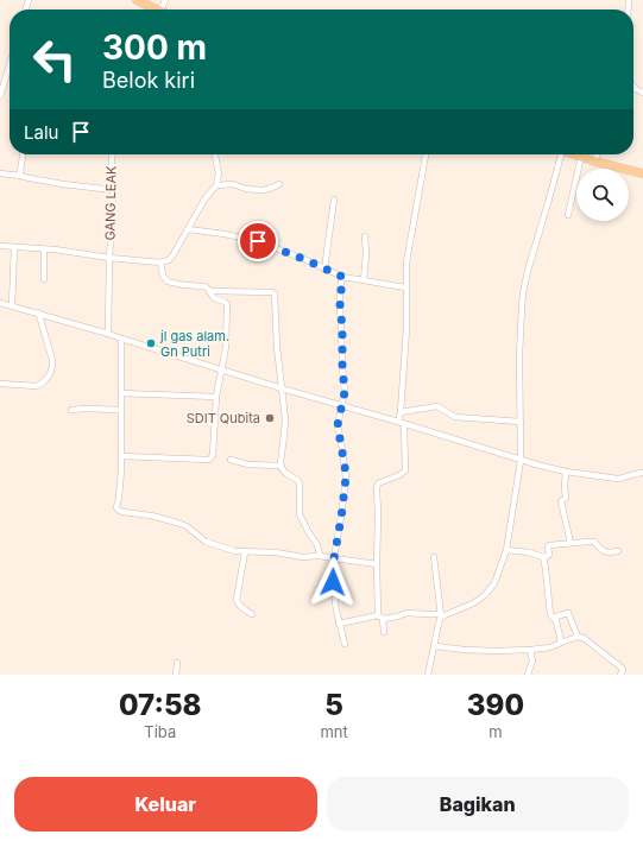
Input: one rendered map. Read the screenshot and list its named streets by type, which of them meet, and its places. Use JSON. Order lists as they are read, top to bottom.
{
  "streets": {
    "street": ["GANG LEAK"]
  },
  "places": ["jl gas alam. Gn Putri", "SDIT Qubita"],
  "page": {
    "turn": ["300 m", "Belok kiri"],
    "then": "Lalu",
    "eta": [
      "07:58",
      "Tiba",
      "5",
      "mnt",
      "390",
      "m"
    ],
    "buttons": ["Keluar", "Bagikan"]
  }
}
